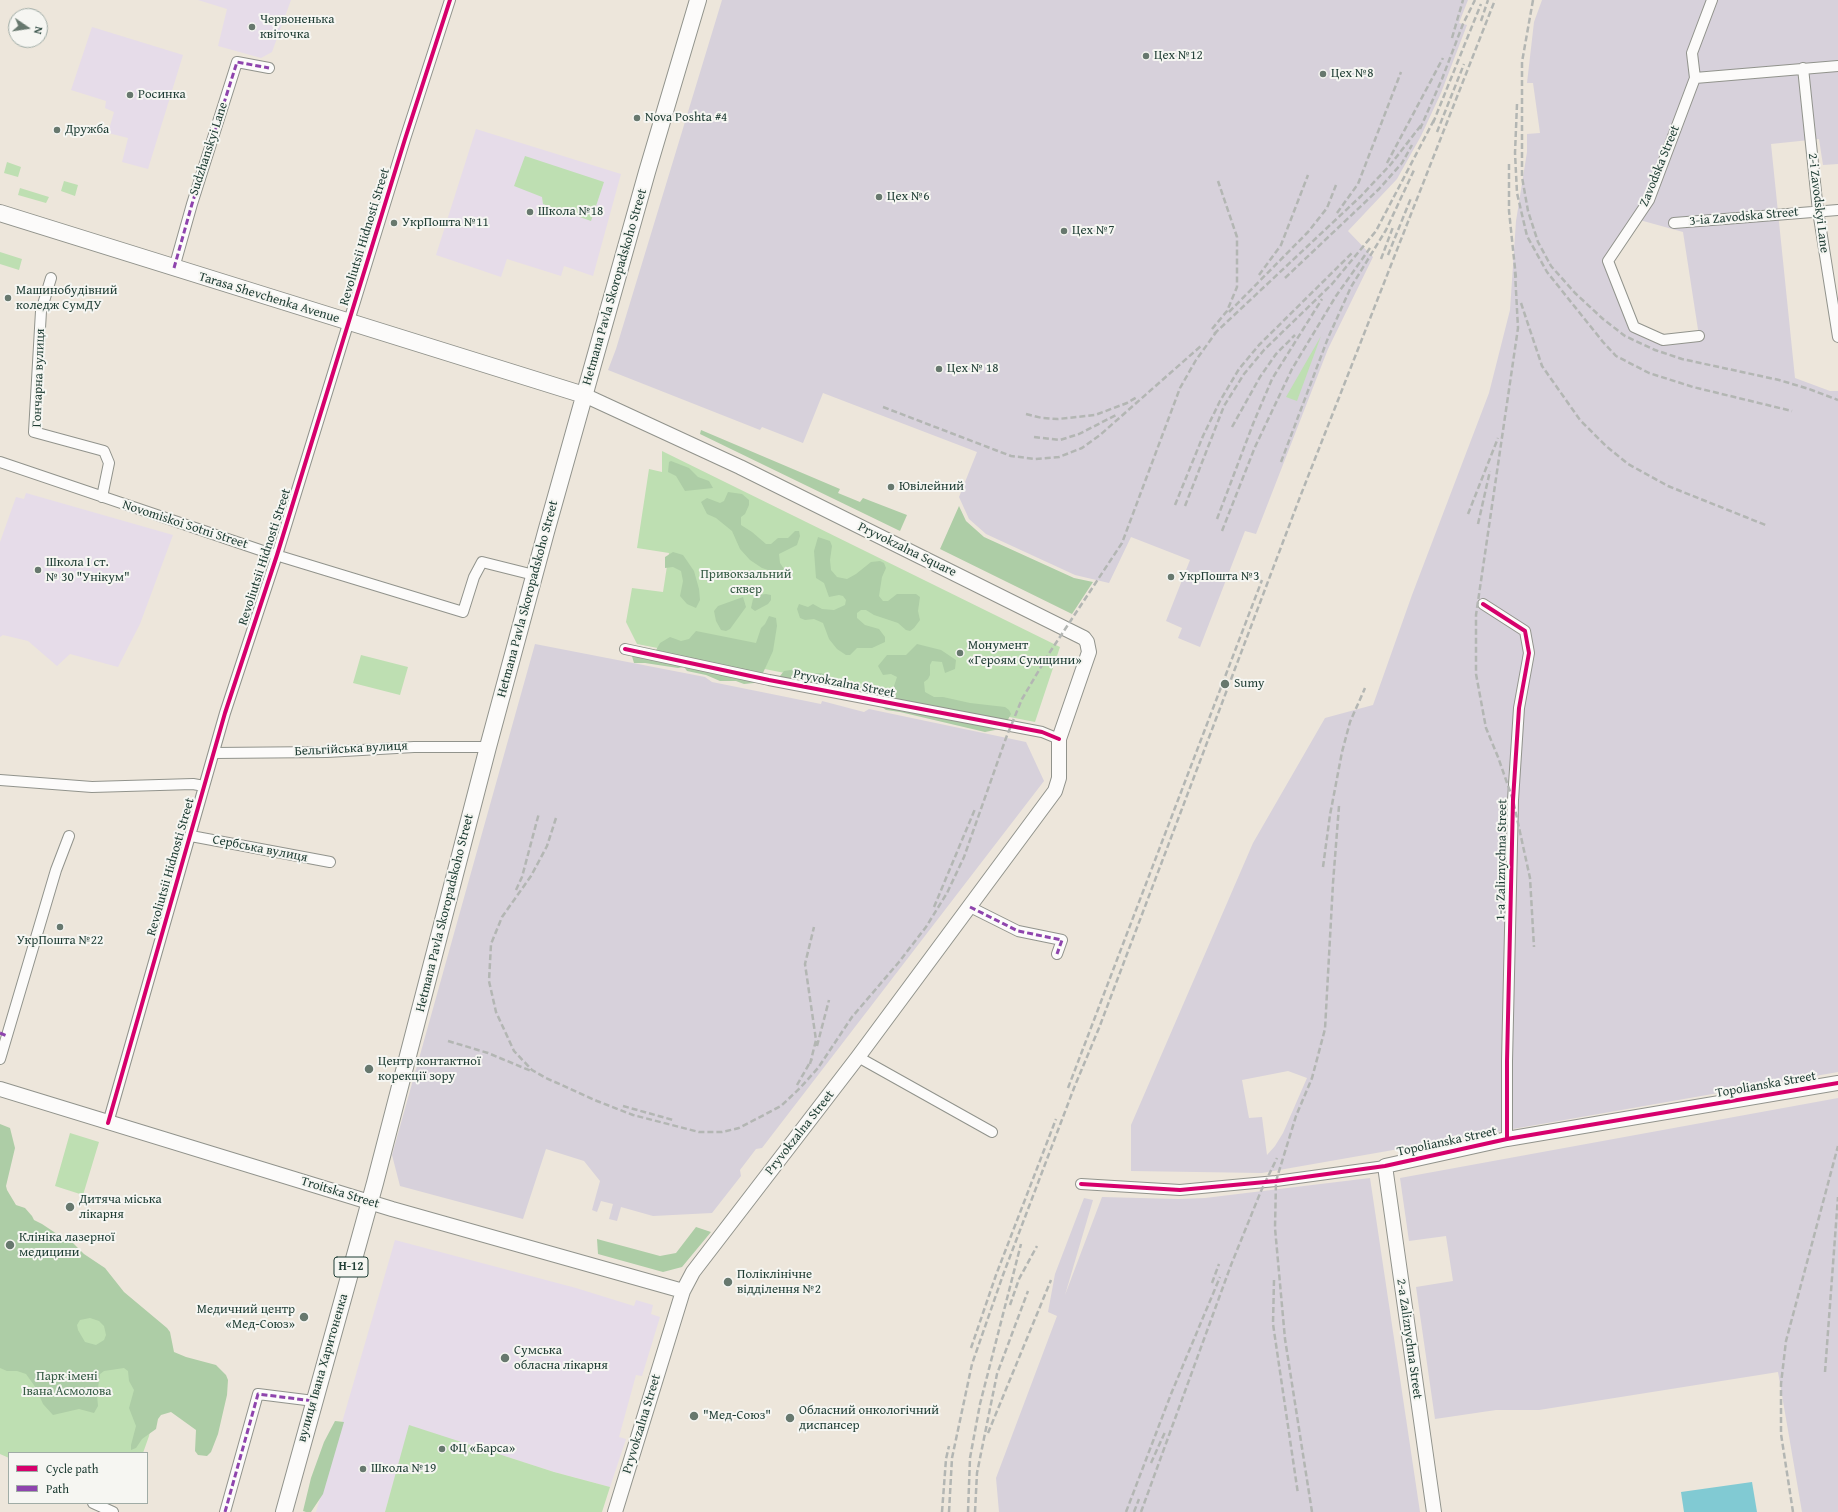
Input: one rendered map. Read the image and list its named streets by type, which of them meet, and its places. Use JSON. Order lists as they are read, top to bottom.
{
  "streets": {
    "main road": [
      "Hetmana Pavla Skoropadskoho Street",
      "Tarasa Shevchenka Avenue",
      "Pryvokzalna Square",
      "Pryvokzalna Street",
      "Topolianska Street",
      "Troitska Street",
      "Н-12",
      "2-a Zaliznychna Street",
      "вулиця Івана Харитоненка"
    ],
    "street": [
      "Sudzhanskyi Lane",
      "Zavodska Street",
      "2-i Zavodskyi Lane",
      "3-ia Zavodska Street",
      "Revoliutsii Hidnosti Street",
      "Гончарна вулиця",
      "Novomiskoi Sotni Street",
      "Бельгійська вулиця",
      "Сербська вулиця",
      "1-a Zaliznychna Street"
    ]
  },
  "crossings": [
    ["Sudzhanskyi Lane", "Tarasa Shevchenka Avenue"],
    ["2-i Zavodskyi Lane", "3-ia Zavodska Street"],
    ["Revoliutsii Hidnosti Street", "Tarasa Shevchenka Avenue"],
    ["Revoliutsii Hidnosti Street", "Novomiskoi Sotni Street"],
    ["Revoliutsii Hidnosti Street", "Бельгійська вулиця"],
    ["Revoliutsii Hidnosti Street", "Сербська вулиця"],
    ["Revoliutsii Hidnosti Street", "Troitska Street"],
    ["Hetmana Pavla Skoropadskoho Street", "Tarasa Shevchenka Avenue"],
    ["Hetmana Pavla Skoropadskoho Street", "Novomiskoi Sotni Street"],
    ["Hetmana Pavla Skoropadskoho Street", "Pryvokzalna Square"],
    ["Hetmana Pavla Skoropadskoho Street", "Бельгійська вулиця"],
    ["Hetmana Pavla Skoropadskoho Street", "Troitska Street"],
    ["Hetmana Pavla Skoropadskoho Street", "вулиця Івана Харитоненка"],
    ["Tarasa Shevchenka Avenue", "Pryvokzalna Square"],
    ["Гончарна вулиця", "Novomiskoi Sotni Street"],
    ["Pryvokzalna Square", "Pryvokzalna Street"],
    ["Pryvokzalna Street", "Troitska Street"],
    ["1-a Zaliznychna Street", "Topolianska Street"],
    ["Topolianska Street", "2-a Zaliznychna Street"],
    ["Troitska Street", "вулиця Івана Харитоненка"]
  ],
  "parks": ["Привокзальний сквер", "Парк імені Івана Асмолова"],
  "places": [
    "Червоненька квіточка",
    "Цех №12",
    "Цех №8",
    "Росинка",
    "Nova Poshta #4",
    "Дружба",
    "Цех №6",
    "Школа №18",
    "УкрПошта №11",
    "Цех №7",
    "Машинобудівний коледж СумДУ",
    "Цех № 18",
    "Ювілейний",
    "Школа І ст. № 30 \"Унікум\"",
    "УкрПошта №3",
    "Монумент «Героям Сумщини»",
    "Sumy",
    "УкрПошта №22",
    "Центр контактної корекції зору",
    "Дитяча міська лікарня",
    "Клініка лазерної медицини",
    "Поліклінічне відділення №2",
    "Медичний центр «Мед-Союз»",
    "Сумська обласна лікарня",
    "\"Мед-Союз\"",
    "Обласний онкологічний диспансер",
    "ФЦ «Барса»",
    "Школа №19"
  ],
  "legend": ["Cycle path", "Path"],
  "north": "right"
}
